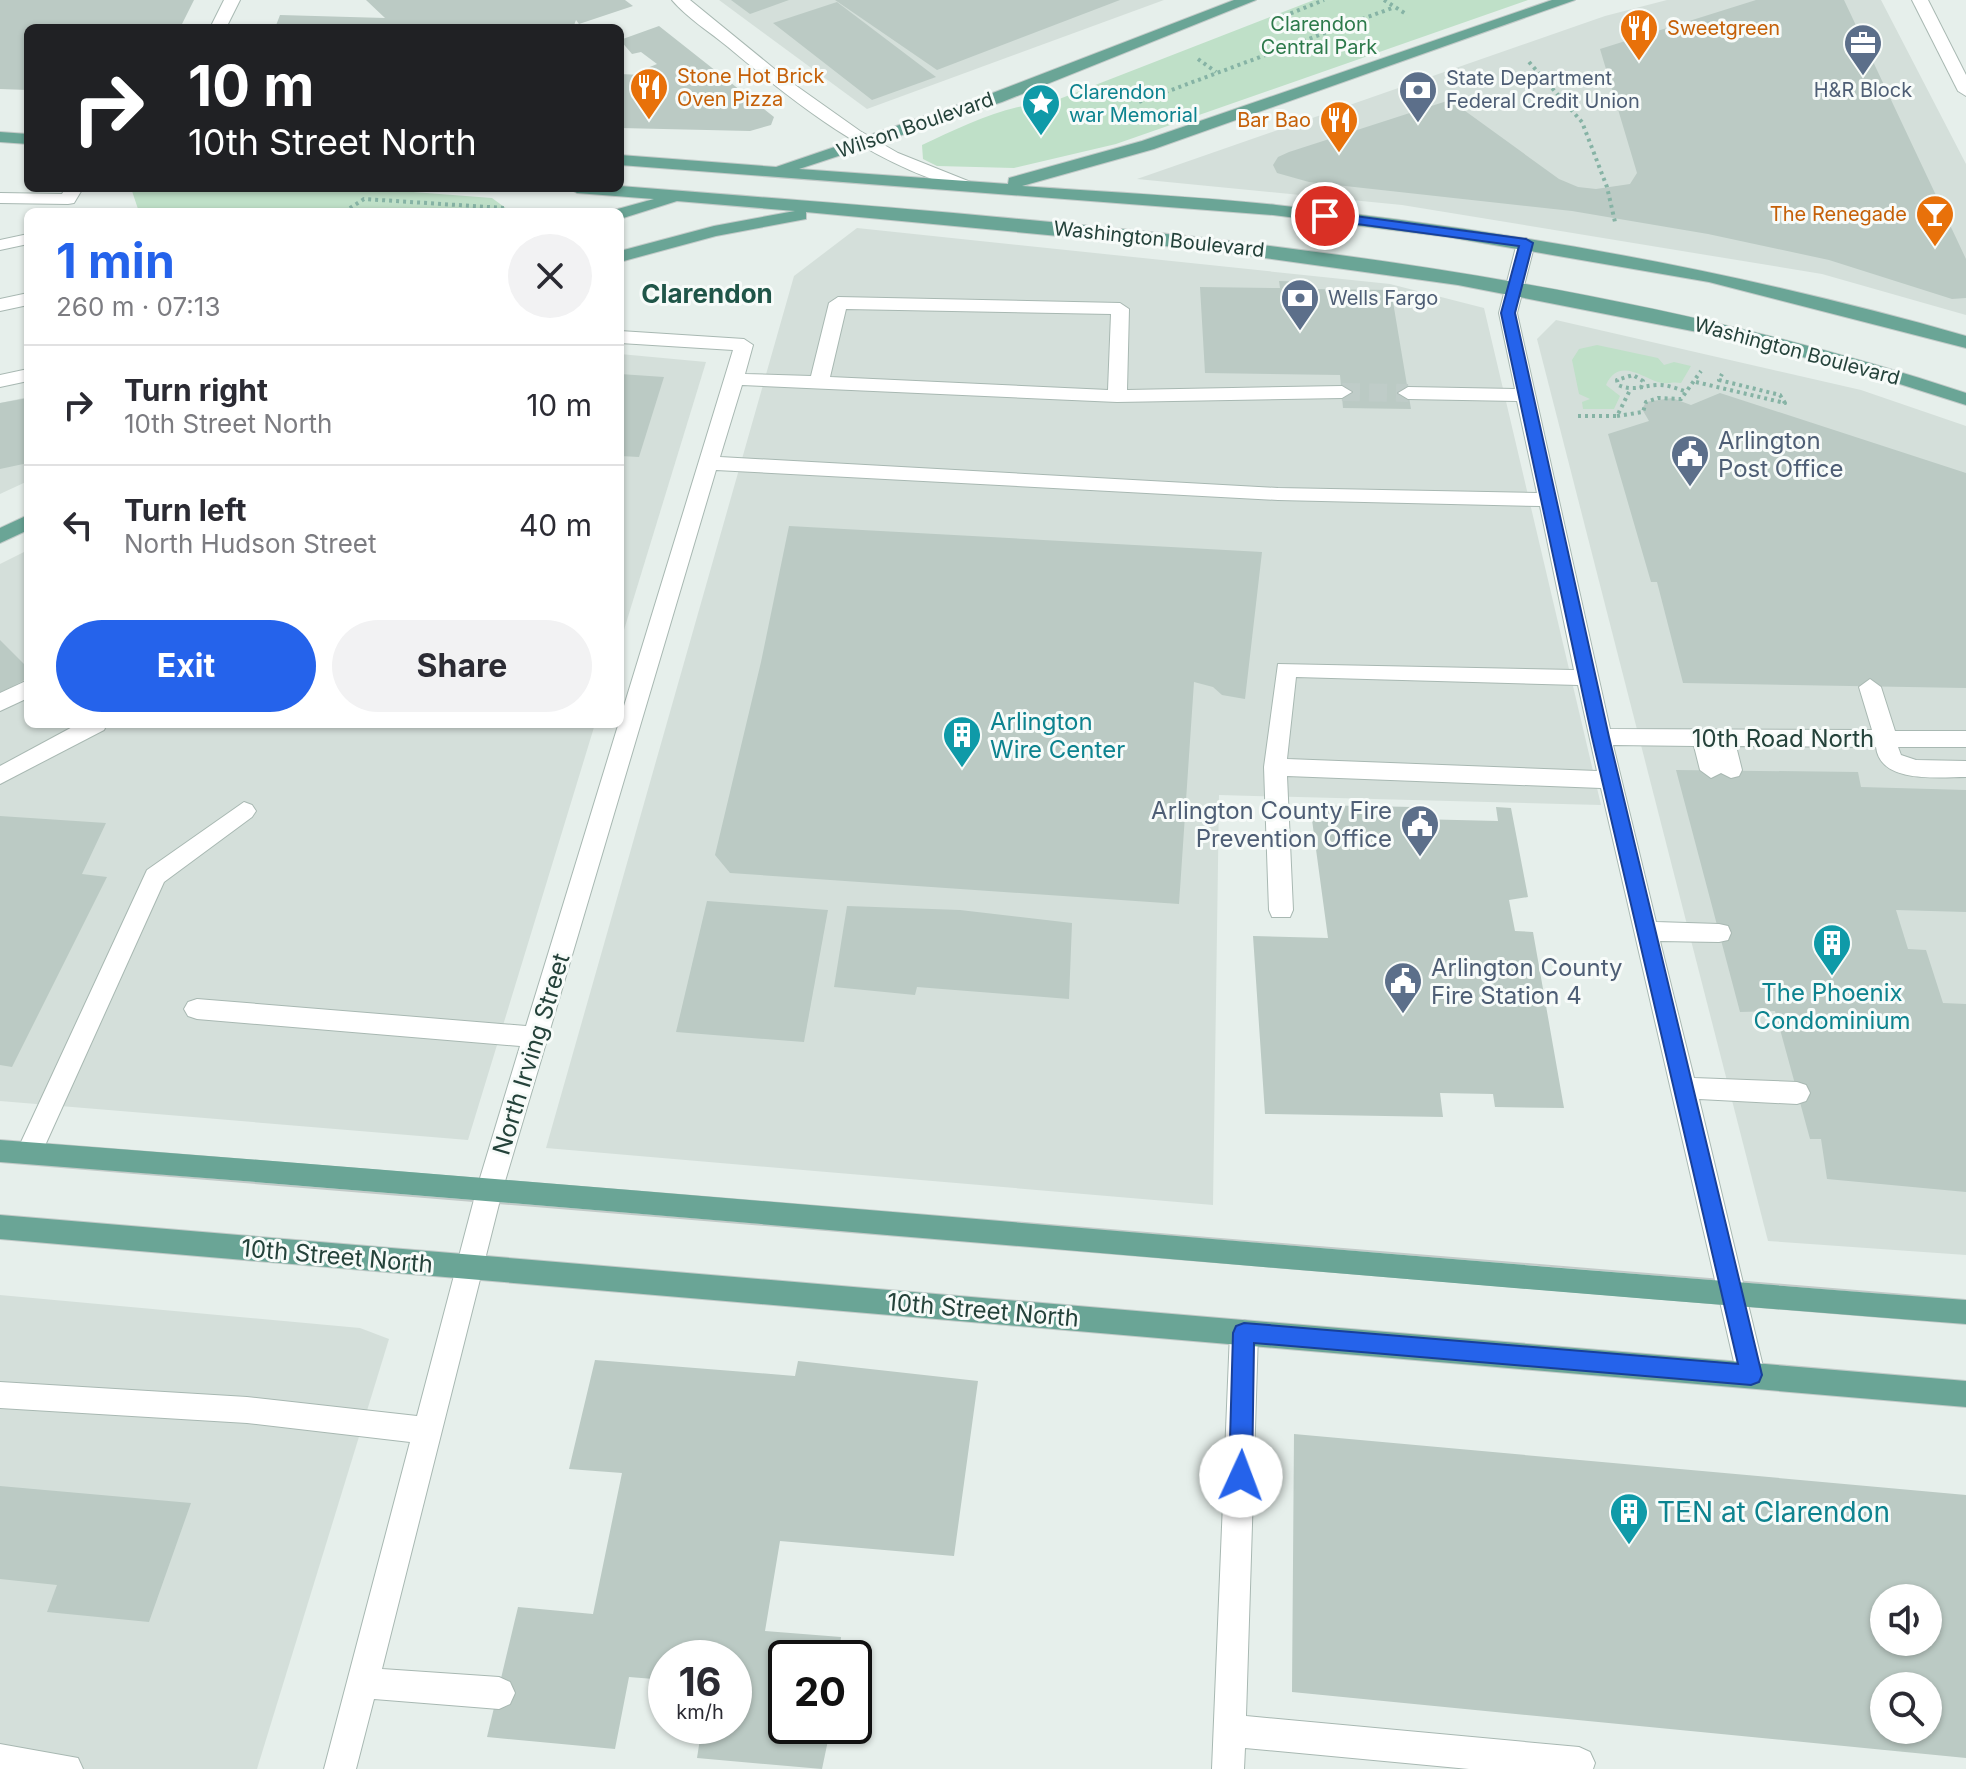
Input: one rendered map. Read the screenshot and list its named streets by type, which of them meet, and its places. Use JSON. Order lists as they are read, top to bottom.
{
  "streets": {
    "main road": ["Wilson Boulevard", "Washington Boulevard", "10th Street North"],
    "street": ["10th Road North", "North Irving Street"]
  },
  "crossings": [
    ["Wilson Boulevard", "Washington Boulevard"],
    ["North Irving Street", "10th Street North"]
  ],
  "districts": ["Clarendon"],
  "parks": ["Clarendon Central Park"],
  "places": {
    "restaurant": ["Sweetgreen", "Stone Hot Brick Oven Pizza", "Bar Bao"],
    "office": ["H&R Block"],
    "bank": ["State Department Federal Credit Union", "Wells Fargo"],
    "place": ["Clarendon war Memorial"],
    "bar": ["The Renegade"],
    "public building": ["Arlington Post Office", "Arlington County Fire Prevention Office", "Arlington County Fire Station 4"],
    "building": ["Arlington Wire Center", "The Phoenix Condominium", "TEN at Clarendon"]
  },
  "page": {
    "turn": ["10 m", "10th Street North"],
    "heading": ["1 min", "260 m · 07:13"],
    "list": [
      {
        "name": "Turn right",
        "note": "10th Street North",
        "value": "10 m"
      },
      {
        "name": "Turn left",
        "note": "North Hudson Street",
        "value": "40 m"
      }
    ],
    "buttons": ["Exit", "Share"],
    "speed": "16 km/h",
    "limit": "20"
  }
}
